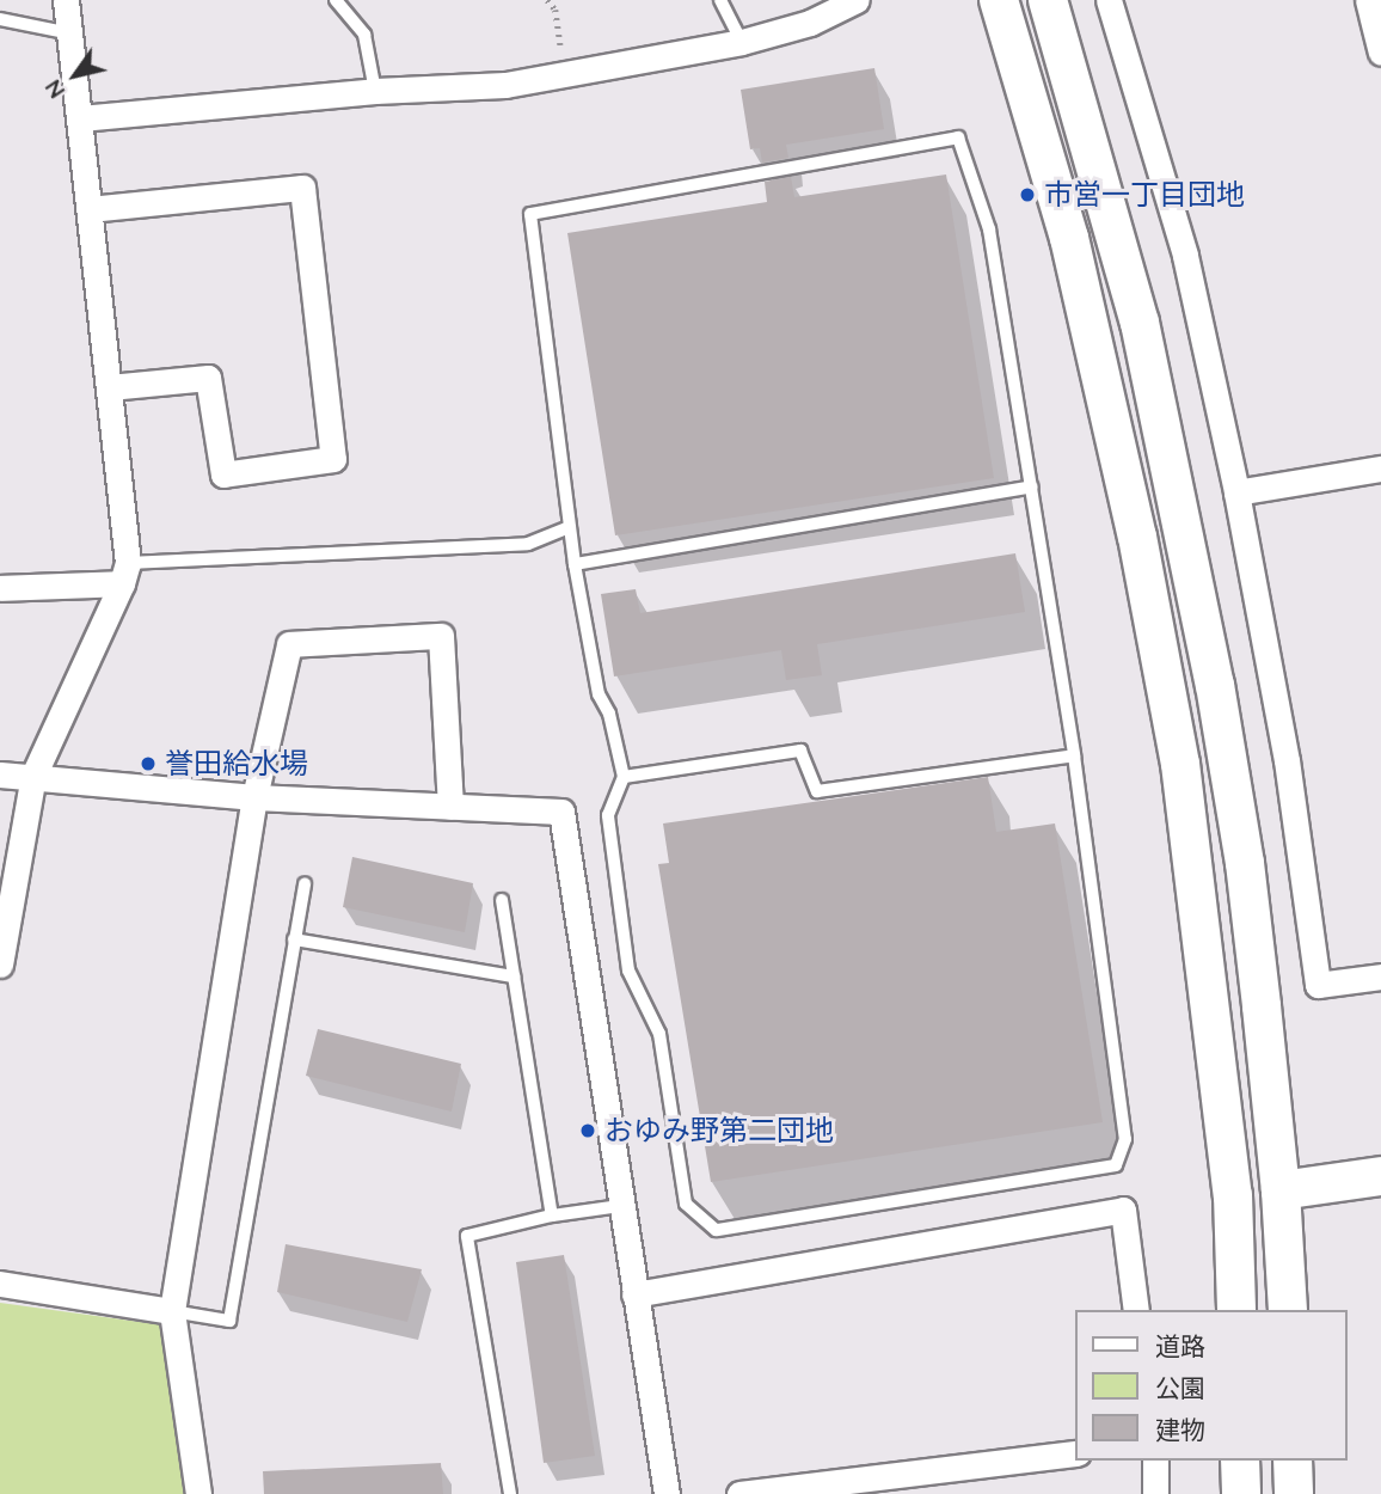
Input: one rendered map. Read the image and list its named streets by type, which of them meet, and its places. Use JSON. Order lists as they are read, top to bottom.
{
  "places": ["市営一丁目団地", "誉田給水場", "おゆみ野第二団地"],
  "legend": ["道路", "公園", "建物"],
  "north": "bottom left"
}
